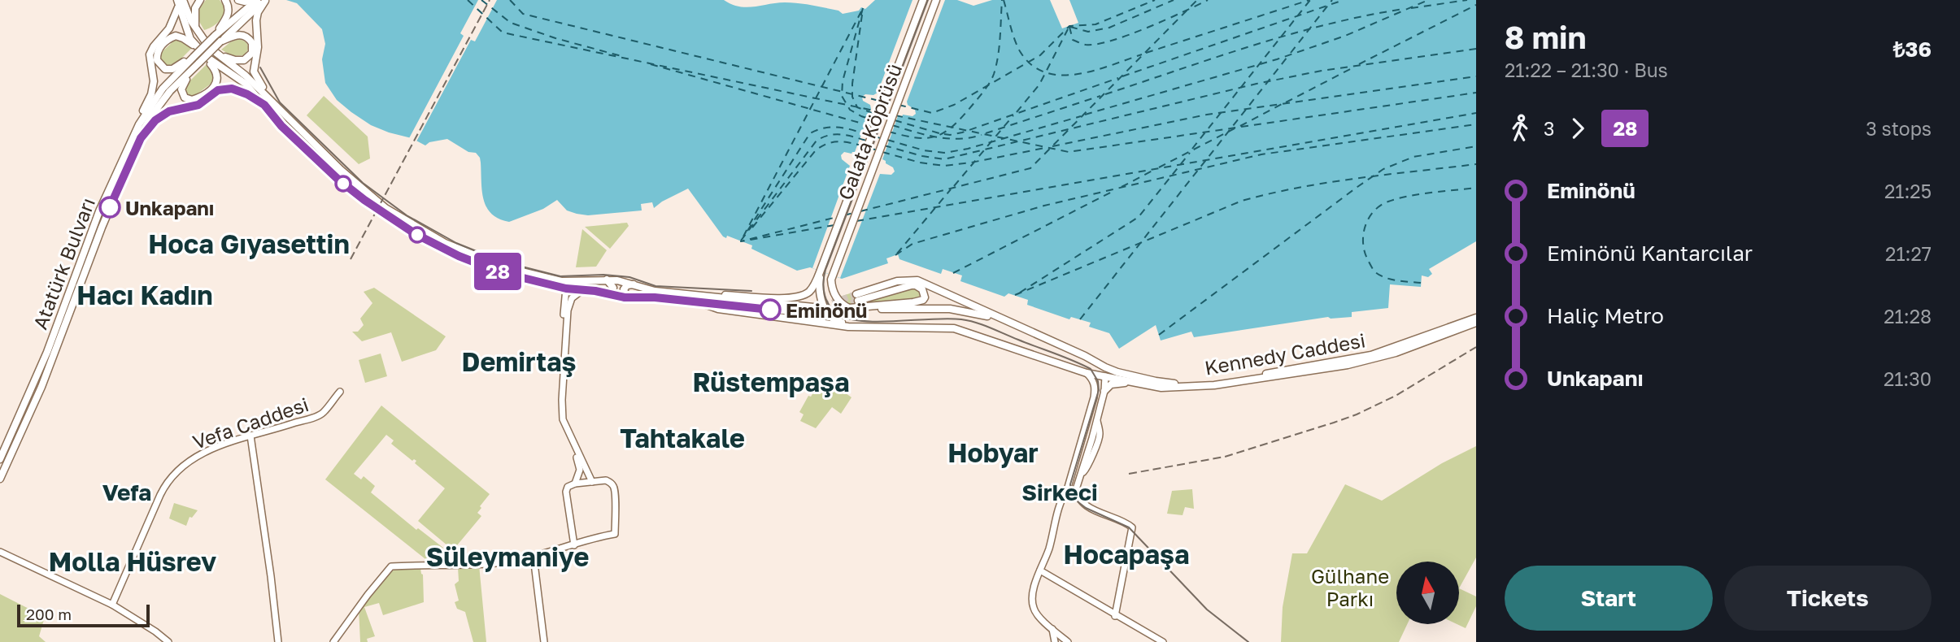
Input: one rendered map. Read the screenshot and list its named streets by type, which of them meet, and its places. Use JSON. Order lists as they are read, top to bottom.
{
  "streets": {
    "main road": ["Galata Köprüsü", "Atatürk Bulvarı", "Kennedy Caddesi"],
    "street": ["Vefa Caddesi"]
  },
  "districts": [
    "Hoca Gıyasettin",
    "Hacı Kadın",
    "Demirtaş",
    "Rüstempaşa",
    "Tahtakale",
    "Hobyar",
    "Vefa",
    "Sirkeci",
    "Hocapaşa",
    "Süleymaniye",
    "Molla Hüsrev"
  ],
  "parks": ["Gülhane Parkı"],
  "places": ["Unkapanı", "Eminönü"],
  "lines": ["bus line 28"],
  "scale_bar": "200 m",
  "north": "top",
  "page": {
    "on_map": "28",
    "heading": ["8 min", "21:22 – 21:30 · Bus", "₺36"],
    "legs": ["3", "28", "3 stops"],
    "list": [
      {
        "name": "Eminönü",
        "value": "21:25"
      },
      {
        "name": "Eminönü Kantarcılar",
        "value": "21:27"
      },
      {
        "name": "Haliç Metro",
        "value": "21:28"
      },
      {
        "name": "Unkapanı",
        "value": "21:30"
      }
    ],
    "buttons": ["Start", "Tickets"],
    "scale": "200 m"
  }
}
